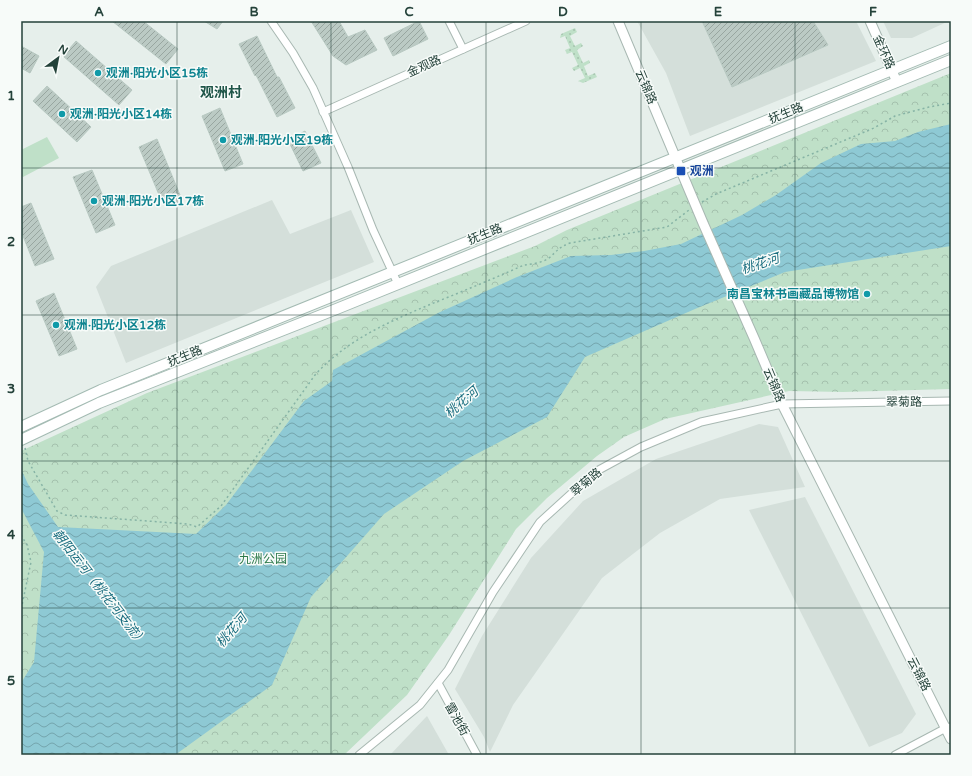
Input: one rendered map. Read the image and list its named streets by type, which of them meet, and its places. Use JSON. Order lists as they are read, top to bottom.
{
  "streets": {
    "main road": ["抚生路"],
    "street": [
      "金环路",
      "金观路",
      "云锦路",
      "翠菊路",
      "雷池街"
    ]
  },
  "crossings": [
    ["金环路", "抚生路"],
    ["云锦路", "抚生路"],
    ["云锦路", "翠菊路"],
    ["翠菊路", "雷池街"]
  ],
  "districts": ["观洲村"],
  "water": ["桃花河", "朝阳运河（桃花河支流）"],
  "parks": ["九洲公园"],
  "places": {
    "other": [
      "观洲·阳光小区15栋",
      "观洲·阳光小区14栋",
      "观洲·阳光小区19栋",
      "观洲·阳光小区17栋",
      "南昌宝林书画藏品博物馆",
      "观洲·阳光小区12栋"
    ],
    "transit": ["观洲"]
  },
  "north": "top right",
  "grid": {
    "columns": [
      "A",
      "B",
      "C",
      "D",
      "E",
      "F"
    ],
    "rows": [
      "1",
      "2",
      "3",
      "4",
      "5"
    ]
  }
}
